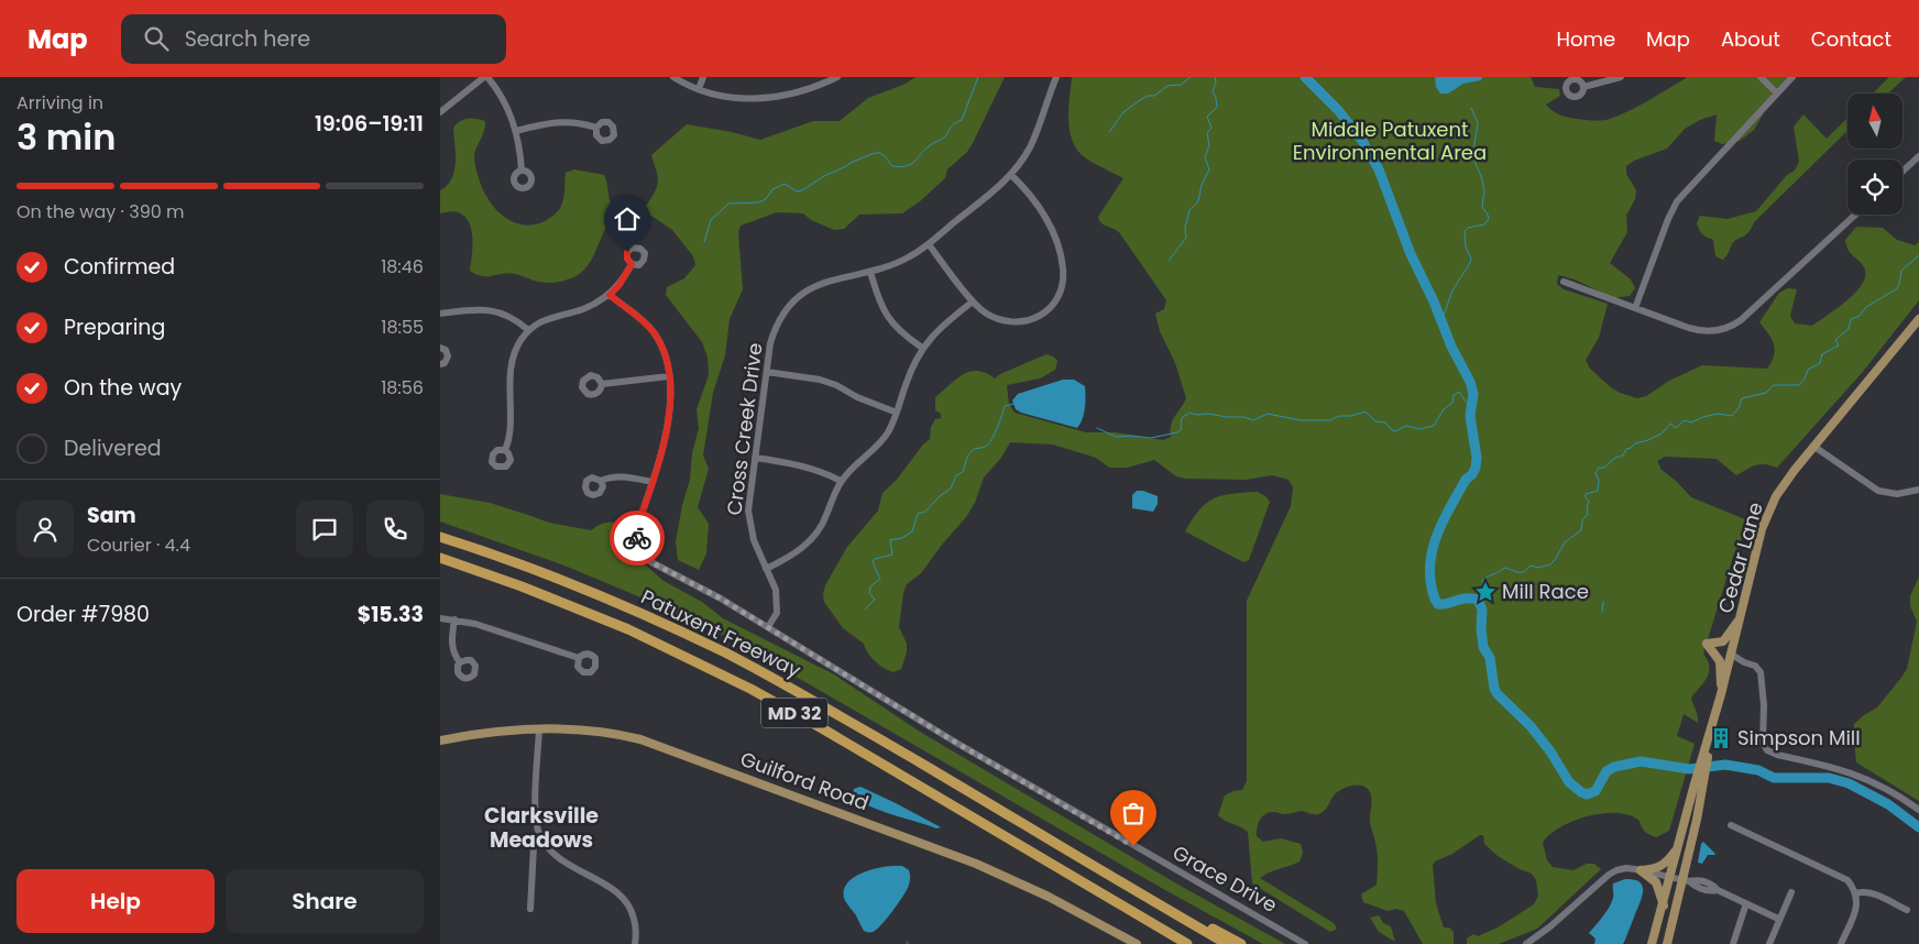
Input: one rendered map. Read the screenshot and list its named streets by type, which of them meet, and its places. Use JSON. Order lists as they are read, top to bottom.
{
  "streets": {
    "highway": ["Patuxent Freeway", "MD 32"],
    "main road": ["Cedar Lane", "Guilford Road"],
    "street": ["Cross Creek Drive", "Grace Drive"]
  },
  "crossings": [
    ["Cross Creek Drive", "Grace Drive"]
  ],
  "districts": ["Clarksville Meadows"],
  "parks": ["Middle Patuxent Environmental Area"],
  "places": {
    "place": ["Mill Race"],
    "building": ["Simpson Mill"]
  },
  "north": "top",
  "page": {
    "header": "Map",
    "search": "Search here",
    "nav": [
      "Home",
      "Map",
      "About",
      "Contact"
    ],
    "heading": ["3 min", "Arriving in", "19:06–19:11"],
    "panel": [
      "Sam",
      "Courier · 4.4",
      "Order #7980",
      "$15.33"
    ],
    "bar": "On the way · 390 m",
    "list": [
      ["Confirmed", "18:46"],
      ["Preparing", "18:55"],
      ["On the way", "18:56"],
      "Delivered"
    ],
    "buttons": ["Help", "Share"]
  }
}
